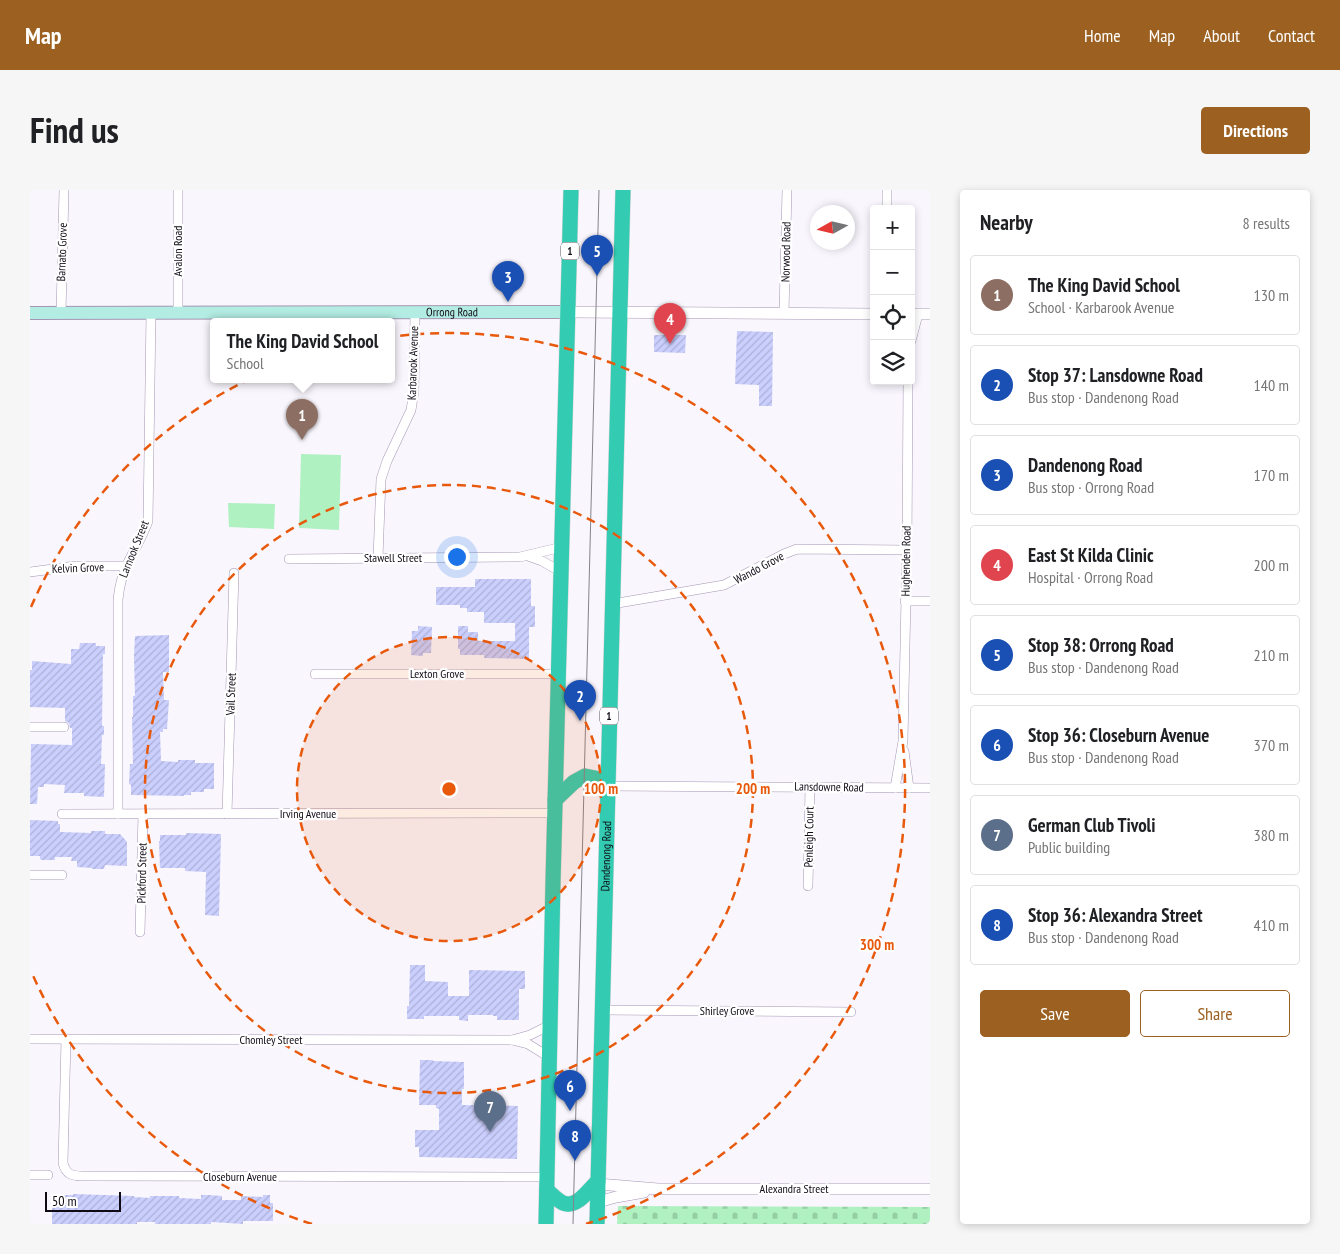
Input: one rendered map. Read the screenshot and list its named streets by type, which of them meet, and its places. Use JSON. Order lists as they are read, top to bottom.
{
  "streets": {
    "highway": ["1", "Dandenong Road"],
    "main road": ["Orrong Road"],
    "street": [
      "Avalon Road",
      "Barnato Grove",
      "Norwood Road",
      "Karbarook Avenue",
      "Larnook Street",
      "Stawell Street",
      "Hughenden Road",
      "Kelvin Grove",
      "Wando Grove",
      "Lexton Grove",
      "Vail Street",
      "Lansdowne Road",
      "Irving Avenue",
      "Penleigh Court",
      "Pickford Street",
      "Shirley Grove",
      "Chomley Street",
      "Closeburn Avenue",
      "Alexandra Street"
    ]
  },
  "crossings": [
    ["Avalon Road", "Orrong Road"],
    ["1", "Orrong Road"],
    ["1", "Stawell Street"],
    ["1", "Lexton Grove"],
    ["1", "Irving Avenue"],
    ["1", "Chomley Street"],
    ["1", "Closeburn Avenue"],
    ["Barnato Grove", "Orrong Road"],
    ["Norwood Road", "Orrong Road"],
    ["Orrong Road", "Karbarook Avenue"],
    ["Orrong Road", "Larnook Street"],
    ["Orrong Road", "Dandenong Road"],
    ["Karbarook Avenue", "Stawell Street"],
    ["Larnook Street", "Kelvin Grove"],
    ["Larnook Street", "Irving Avenue"],
    ["Hughenden Road", "Wando Grove"],
    ["Hughenden Road", "Lansdowne Road"],
    ["Wando Grove", "Dandenong Road"],
    ["Vail Street", "Irving Avenue"],
    ["Lansdowne Road", "Penleigh Court"],
    ["Lansdowne Road", "Dandenong Road"],
    ["Irving Avenue", "Pickford Street"],
    ["Dandenong Road", "Shirley Grove"],
    ["Dandenong Road", "Alexandra Street"],
    ["Chomley Street", "Closeburn Avenue"]
  ],
  "scale_bar": "50 m",
  "north": "left",
  "page": {
    "header": "Map",
    "nav": [
      "Home",
      "Map",
      "About",
      "Contact"
    ],
    "title": "Find us",
    "buttons": [
      "Directions",
      ["Save", "Share"]
    ],
    "heading": ["Nearby", "8 results"],
    "map_buttons": ["+", "−"],
    "pins": [
      "5",
      "3",
      "4",
      "1",
      "2",
      "6",
      "7",
      "8"
    ],
    "list": [
      {
        "mark": "1",
        "name": "The King David School",
        "note": "School · Karbarook Avenue",
        "value": "130 m"
      },
      {
        "mark": "2",
        "name": "Stop 37: Lansdowne Road",
        "note": "Bus stop · Dandenong Road",
        "value": "140 m"
      },
      {
        "mark": "3",
        "name": "Dandenong Road",
        "note": "Bus stop · Orrong Road",
        "value": "170 m"
      },
      {
        "mark": "4",
        "name": "East St Kilda Clinic",
        "note": "Hospital · Orrong Road",
        "value": "200 m"
      },
      {
        "mark": "5",
        "name": "Stop 38: Orrong Road",
        "note": "Bus stop · Dandenong Road",
        "value": "210 m"
      },
      {
        "mark": "6",
        "name": "Stop 36: Closeburn Avenue",
        "note": "Bus stop · Dandenong Road",
        "value": "370 m"
      },
      {
        "mark": "7",
        "name": "German Club Tivoli",
        "note": "Public building",
        "value": "380 m"
      },
      {
        "mark": "8",
        "name": "Stop 36: Alexandra Street",
        "note": "Bus stop · Dandenong Road",
        "value": "410 m"
      }
    ],
    "popup": ["The King David School", "School"],
    "scale": "50 m"
  },
  "rings": ["100 m", "200 m", "300 m"]
}
